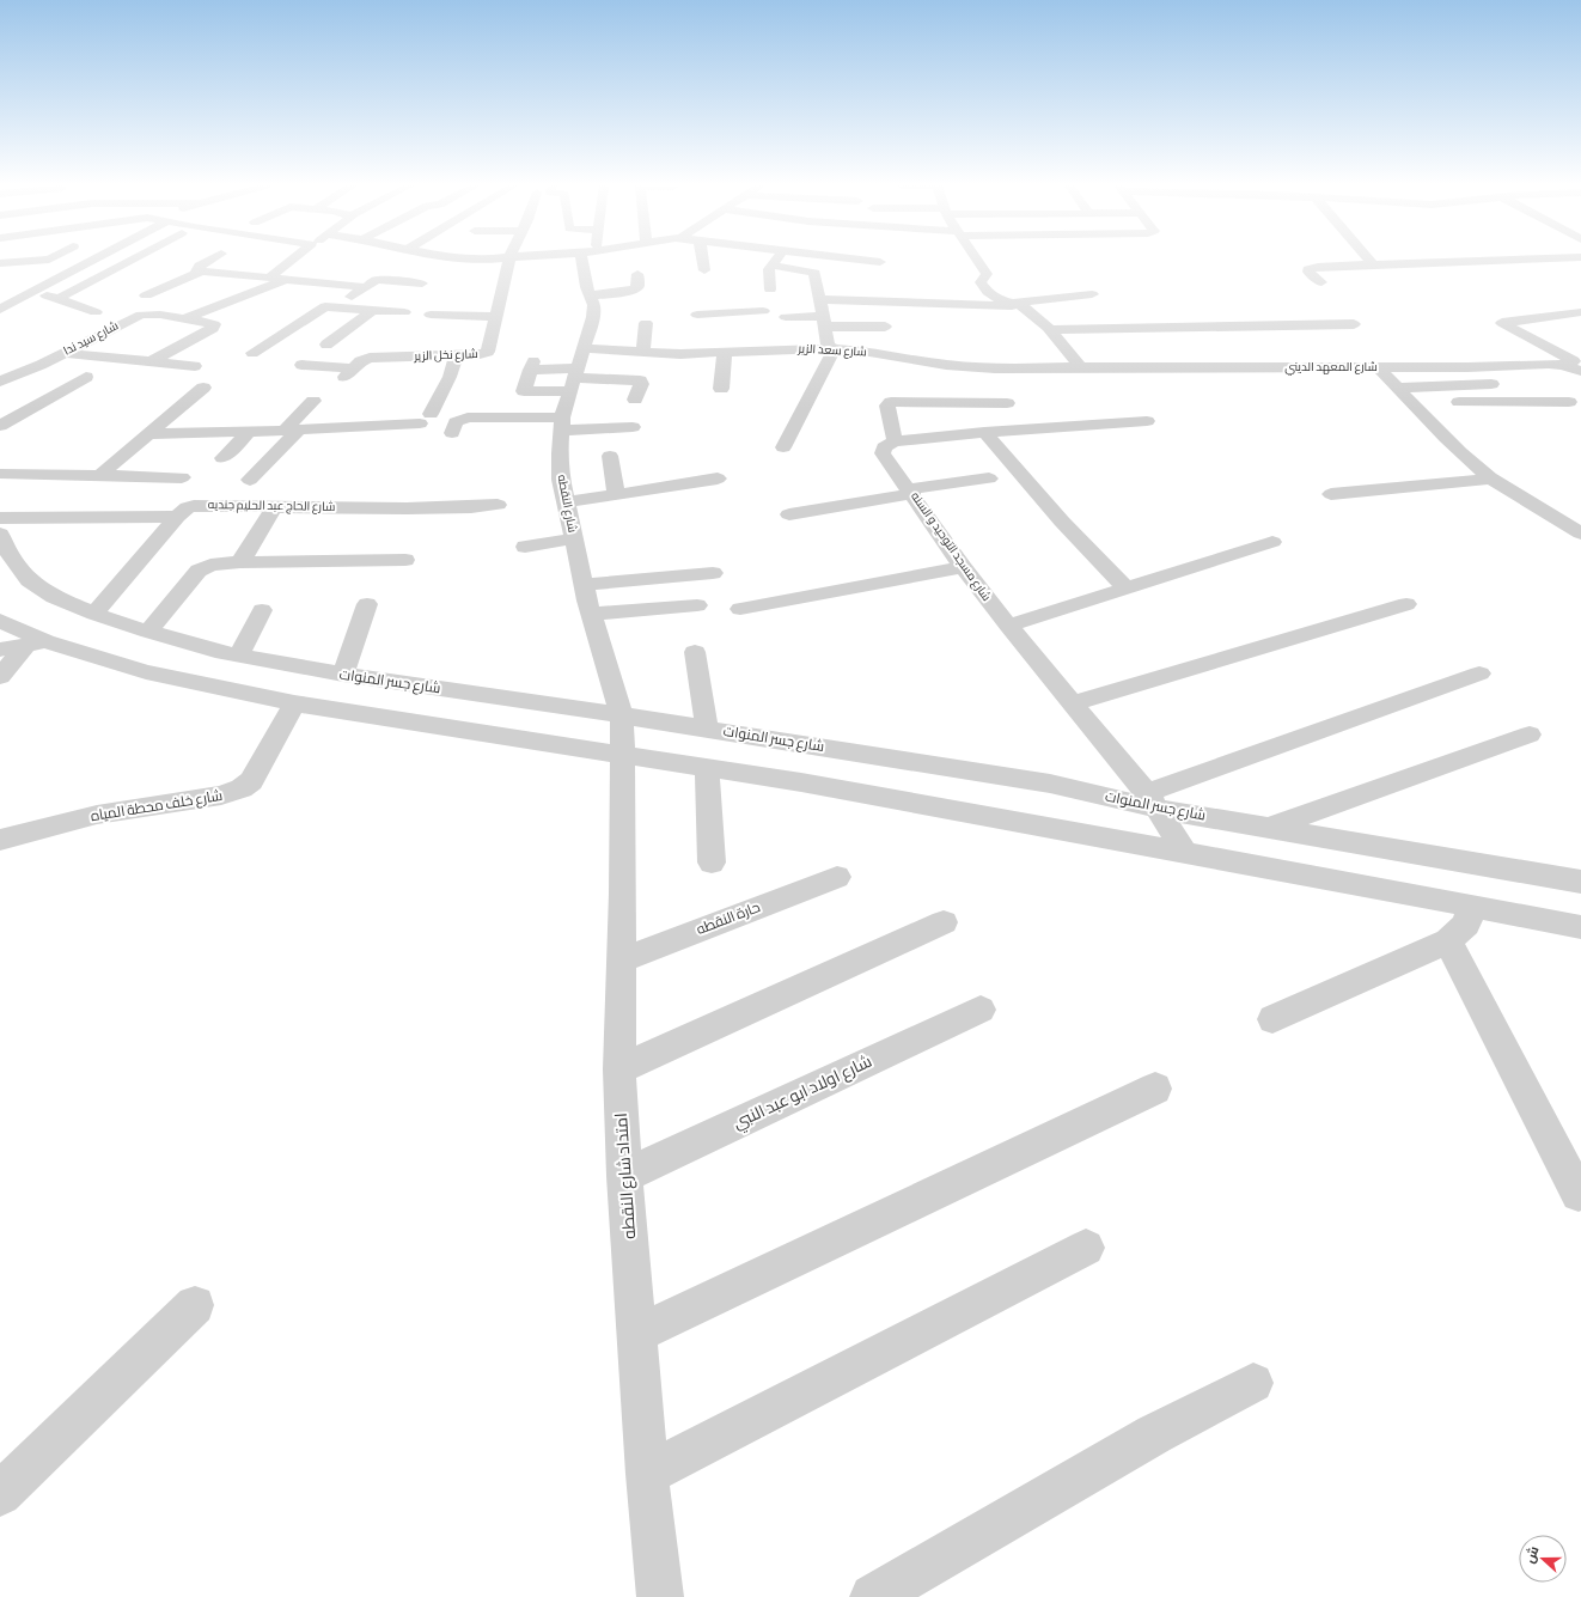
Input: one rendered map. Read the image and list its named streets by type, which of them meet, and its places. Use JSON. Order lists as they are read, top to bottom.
{
  "streets": {
    "street": [
      "شارع سيد ندا",
      "شارع سعد الزير",
      "شارع نخل الزير",
      "شارع المعهد الديني",
      "شارع النقطه",
      "شارع الحاج عبد الحليم جنديه",
      "شارع مسجد التوحيد و السنه",
      "شارع جسر المنوات",
      "شارع خلف محطة المياه",
      "حارة النقطه",
      "شارع اولاد ابو عبد النبي",
      "امتداد شارع النقطه"
    ]
  },
  "crossings": [
    ["شارع سعد الزير", "شارع المعهد الديني"],
    ["شارع سعد الزير", "شارع النقطه"],
    ["شارع النقطه", "شارع جسر المنوات"],
    ["شارع النقطه", "امتداد شارع النقطه"],
    ["شارع الحاج عبد الحليم جنديه", "شارع جسر المنوات"],
    ["شارع مسجد التوحيد و السنه", "شارع جسر المنوات"],
    ["حارة النقطه", "امتداد شارع النقطه"],
    ["شارع اولاد ابو عبد النبي", "امتداد شارع النقطه"]
  ],
  "north": "left"
}
